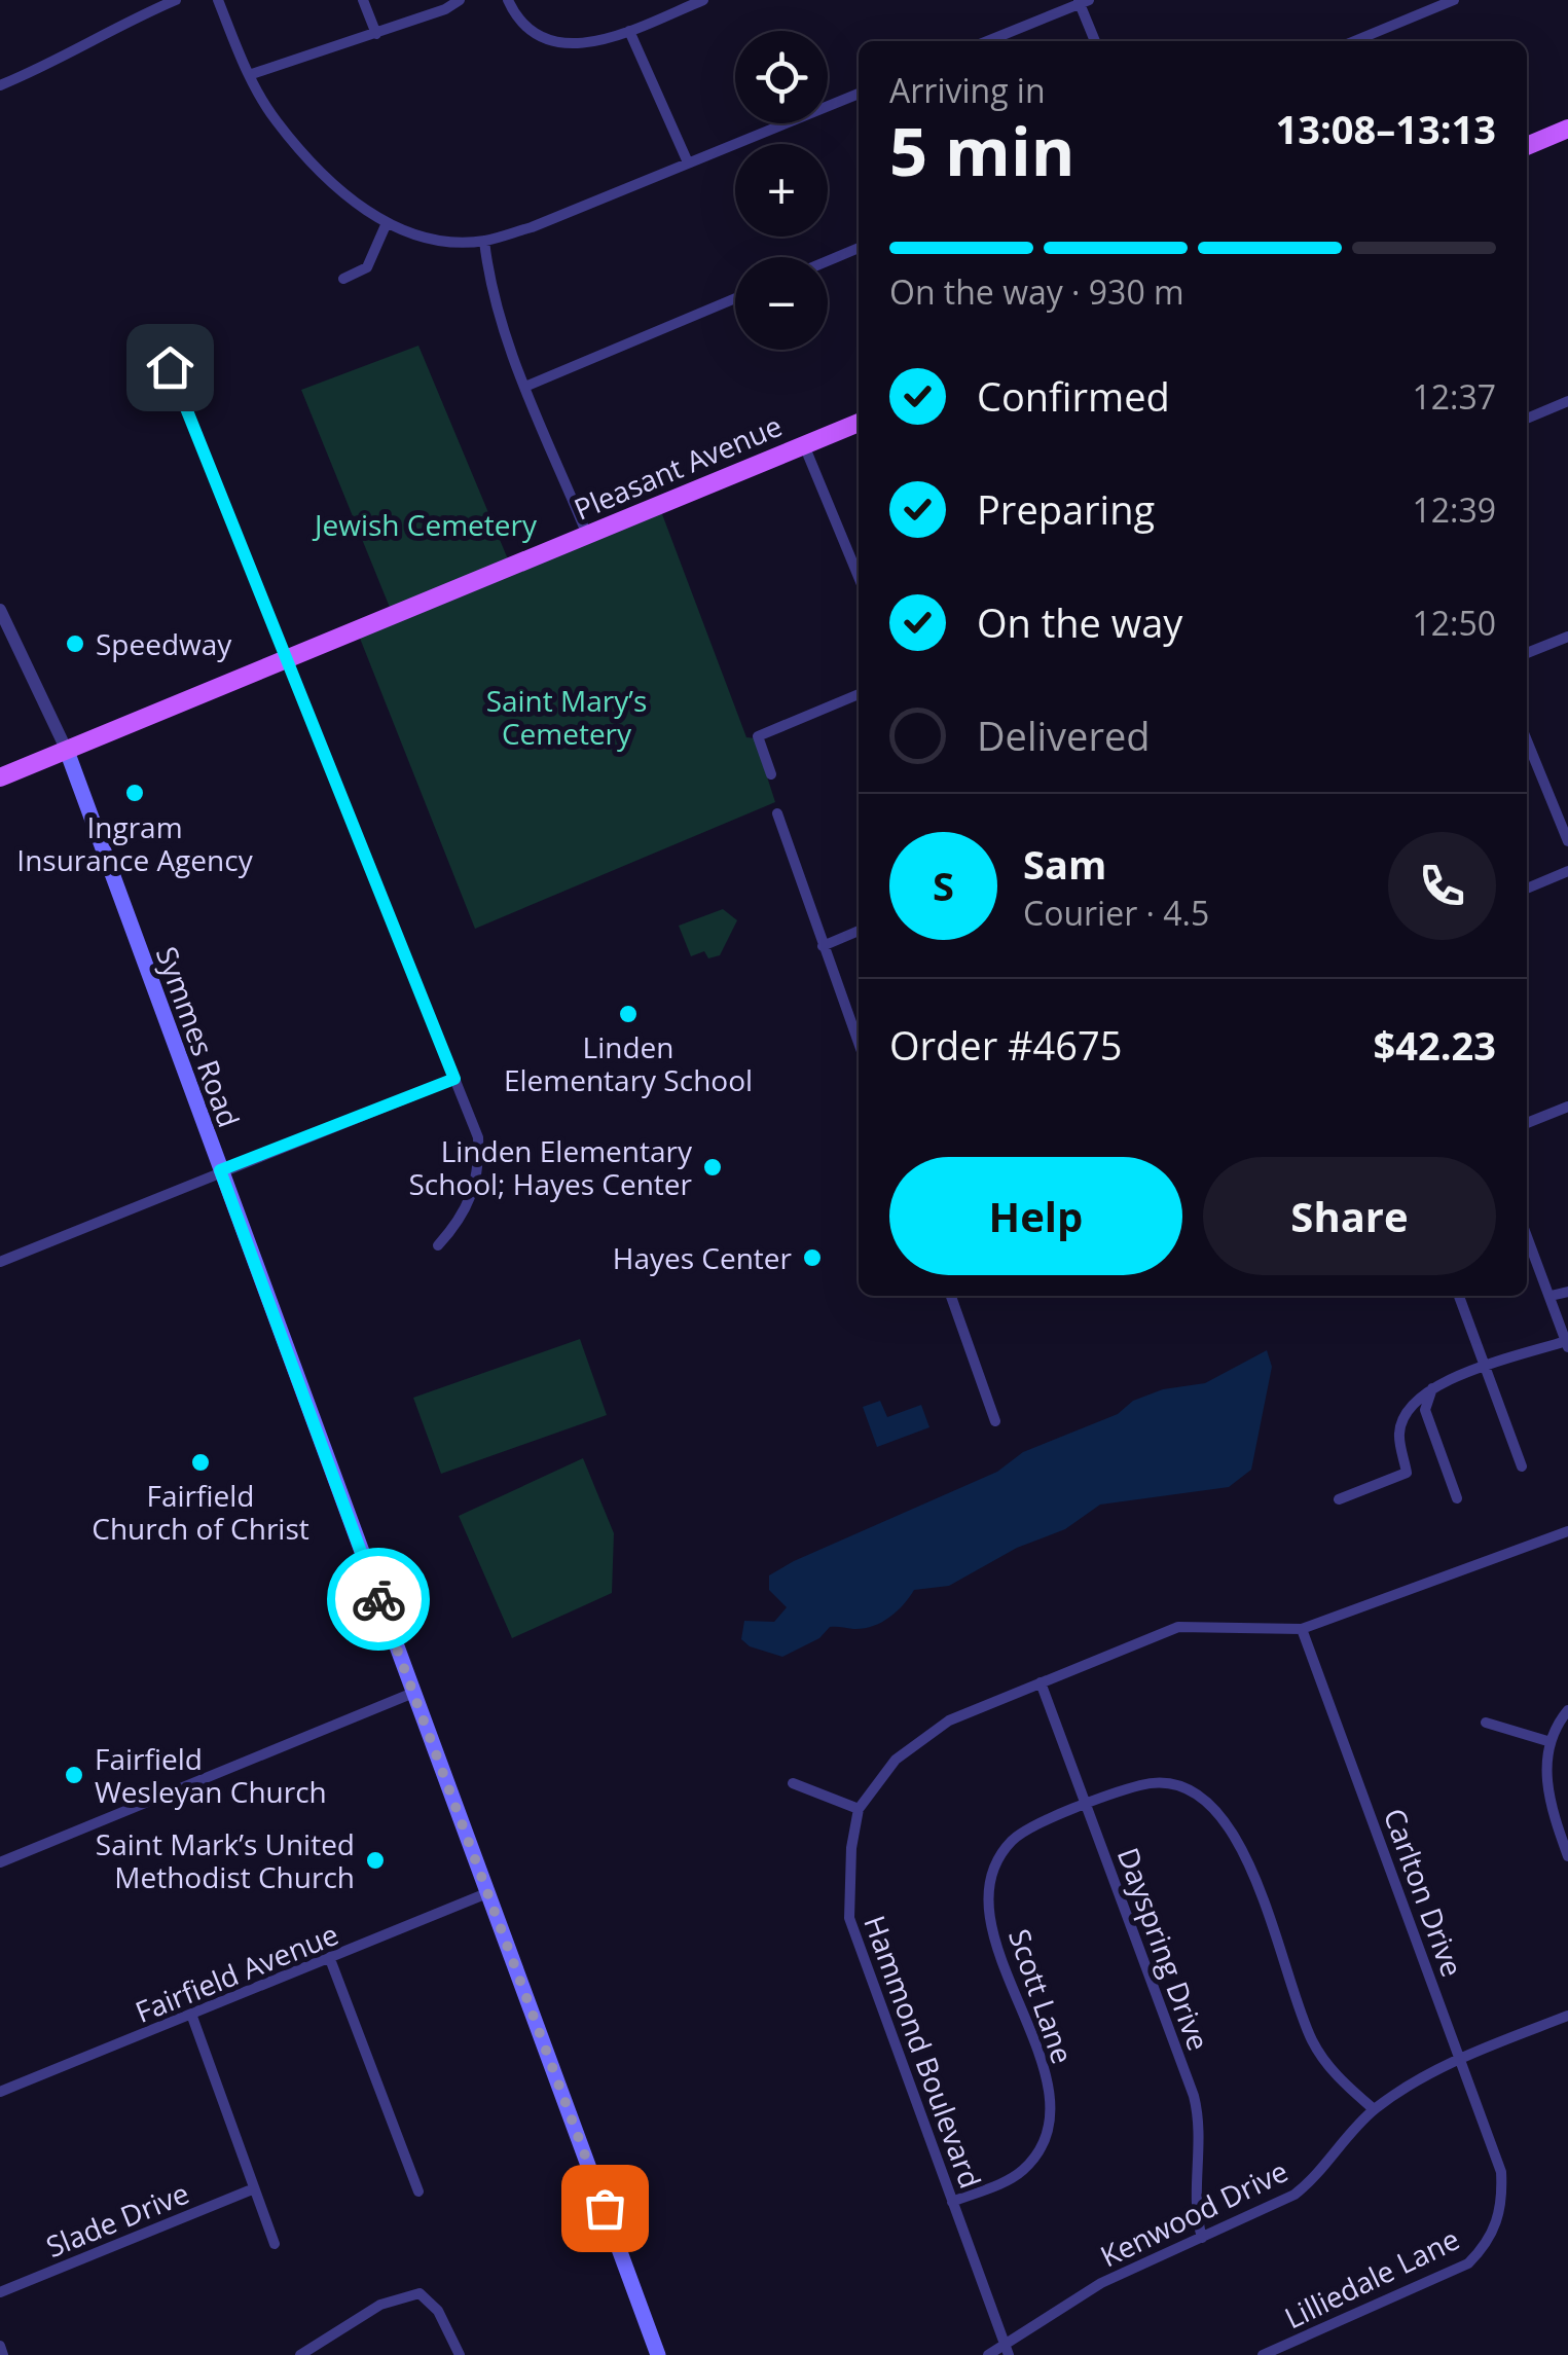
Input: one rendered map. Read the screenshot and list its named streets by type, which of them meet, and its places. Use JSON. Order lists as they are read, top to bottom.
{
  "streets": {
    "main road": ["Pleasant Avenue", "Symmes Road"],
    "street": [
      "Carlton Drive",
      "Dayspring Drive",
      "Fairfield Avenue",
      "Scott Lane",
      "Hammond Boulevard",
      "Kenwood Drive",
      "Slade Drive",
      "Lilliedale Lane"
    ]
  },
  "crossings": [
    ["Pleasant Avenue", "Symmes Road"],
    ["Symmes Road", "Fairfield Avenue"],
    ["Carlton Drive", "Hammond Boulevard"],
    ["Carlton Drive", "Kenwood Drive"],
    ["Carlton Drive", "Lilliedale Lane"],
    ["Dayspring Drive", "Scott Lane"],
    ["Dayspring Drive", "Hammond Boulevard"],
    ["Dayspring Drive", "Kenwood Drive"],
    ["Scott Lane", "Hammond Boulevard"],
    ["Scott Lane", "Kenwood Drive"],
    ["Hammond Boulevard", "Kenwood Drive"]
  ],
  "parks": ["Jewish Cemetery", "Saint Mary’s Cemetery"],
  "places": [
    "Speedway",
    "Ingram Insurance Agency",
    "Linden Elementary School",
    "Linden Elementary School; Hayes Center",
    "Hayes Center",
    "Fairfield Church of Christ",
    "Fairfield Wesleyan Church",
    "Saint Mark’s United Methodist Church"
  ],
  "page": {
    "map_buttons": ["+", "−"],
    "heading": ["5 min", "Arriving in", "13:08–13:13"],
    "panel": [
      "Sam",
      "Courier · 4.5",
      "Order #4675",
      "$42.23"
    ],
    "bar": "On the way · 930 m",
    "list": [
      ["Confirmed", "12:37"],
      ["Preparing", "12:39"],
      ["On the way", "12:50"],
      "Delivered"
    ],
    "round": "S",
    "buttons": ["Help", "Share"]
  }
}
